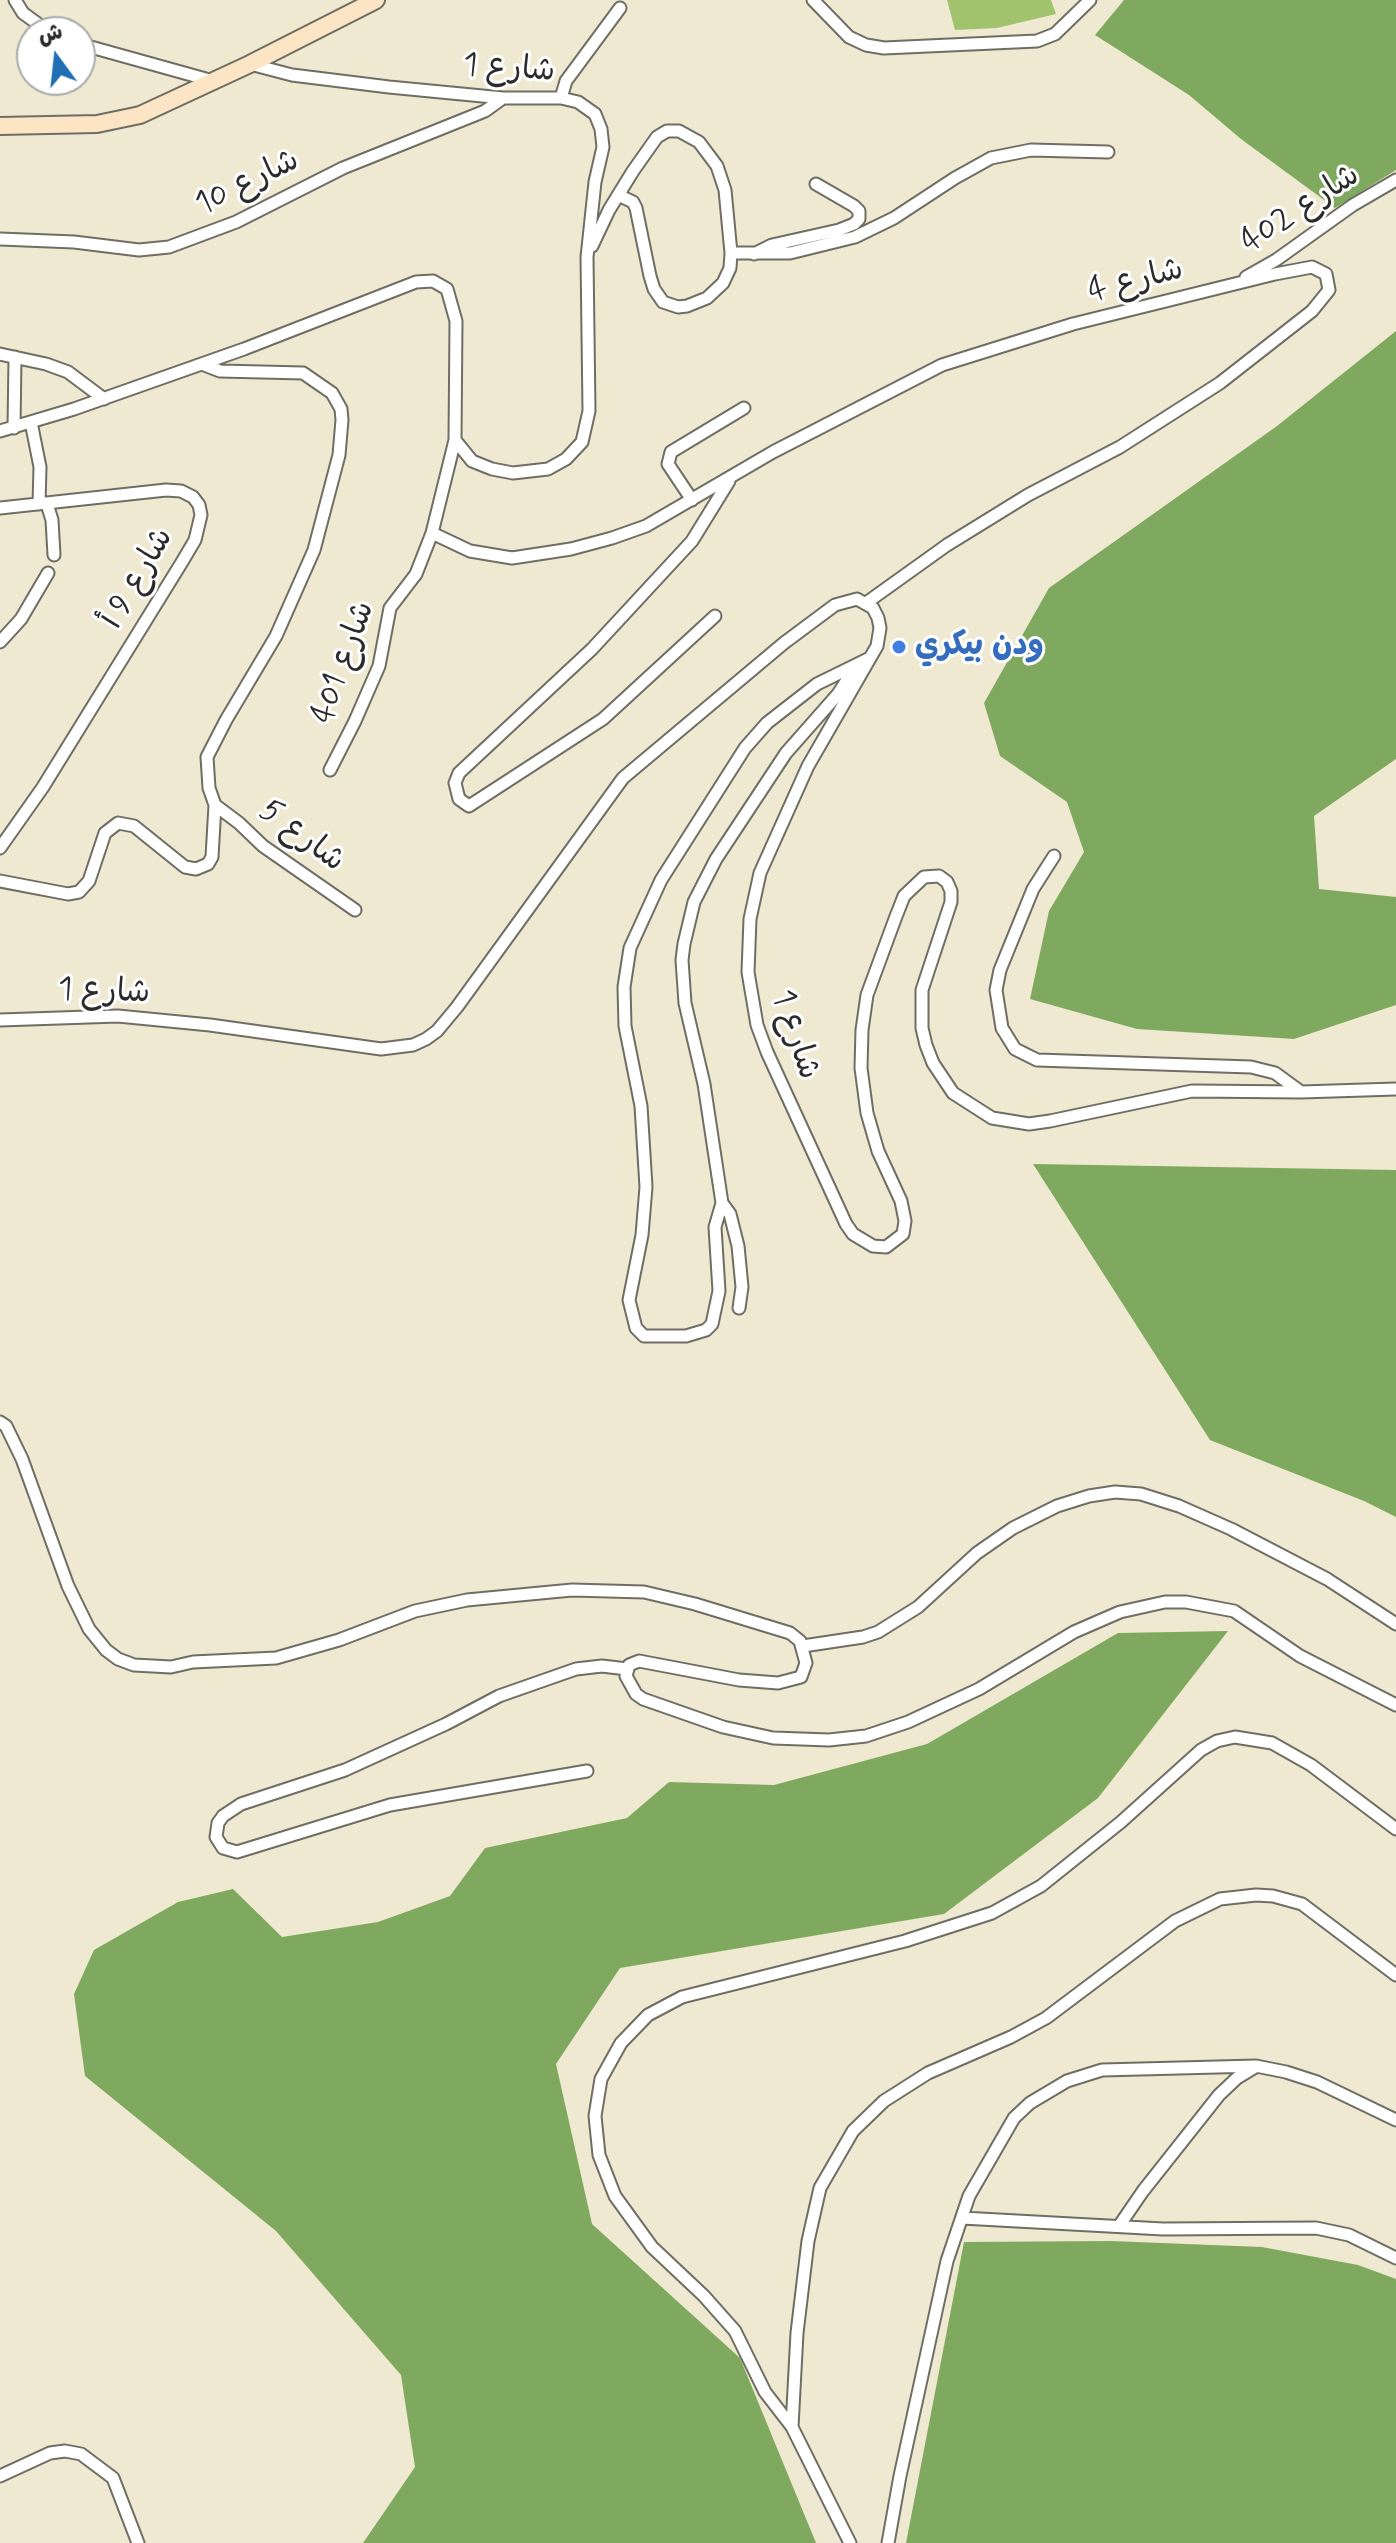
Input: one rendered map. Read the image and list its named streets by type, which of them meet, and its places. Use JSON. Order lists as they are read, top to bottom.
{
  "streets": {
    "street": [
      "شارع 1",
      "شارع 10",
      "شارع 402",
      "شارع 4",
      "شارع 9 أ",
      "شارع 401",
      "شارع 5"
    ]
  },
  "crossings": [
    ["شارع 1", "شارع 10"],
    ["شارع 1", "شارع 4"],
    ["شارع 402", "شارع 4"],
    ["شارع 4", "شارع 401"]
  ],
  "places": ["ودن بيكري"],
  "north": "top"
}
